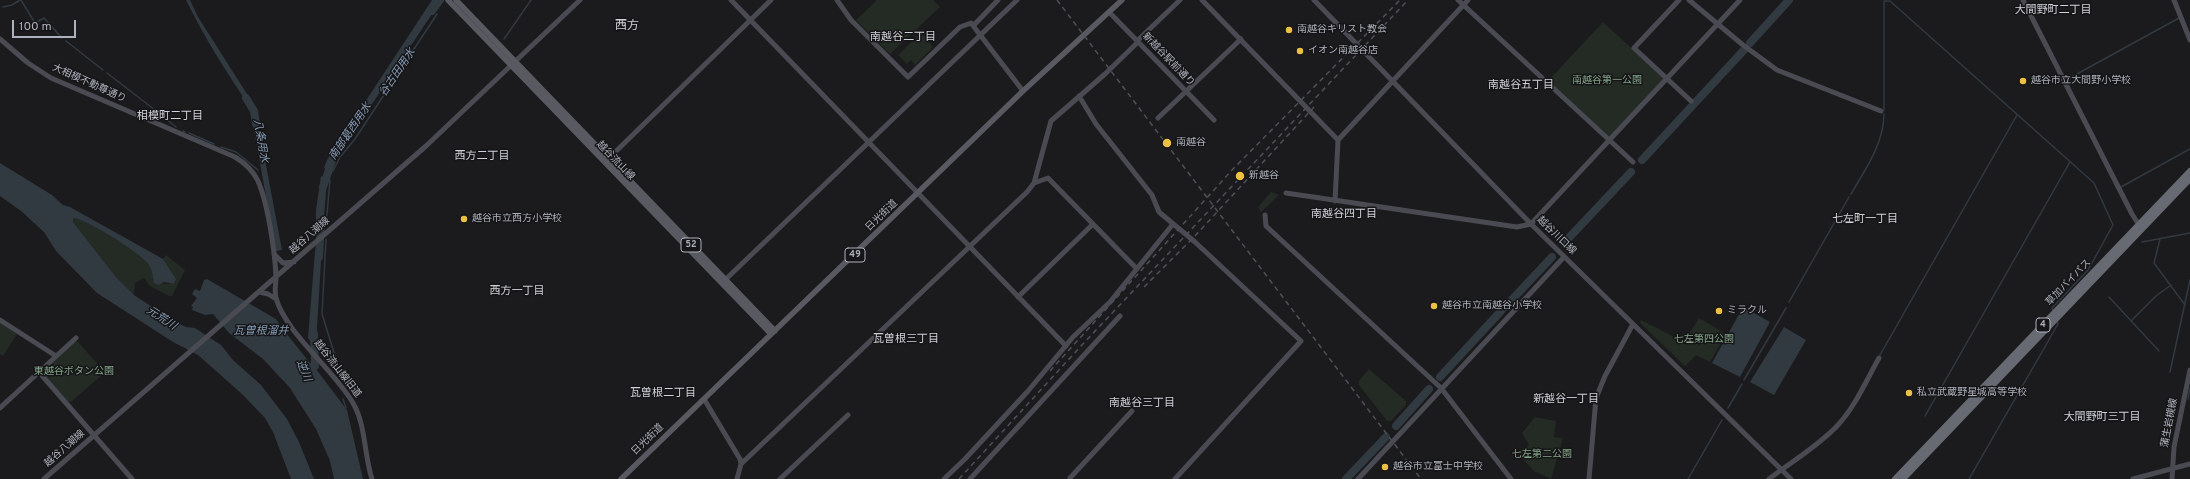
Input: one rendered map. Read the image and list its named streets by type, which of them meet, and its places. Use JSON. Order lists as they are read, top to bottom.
{
  "streets": {
    "highway": ["草加バイパス", "4"],
    "main road": [
      "越谷流山線",
      "日光街道",
      "52",
      "49"
    ],
    "street": [
      "新越谷駅前通り",
      "大相模不動尊通り",
      "越谷八潮線",
      "越谷川口線",
      "越谷流山線旧道",
      "蒲生岩槻線"
    ]
  },
  "crossings": [
    ["新越谷駅前通り", "日光街道"],
    ["大相模不動尊通り", "越谷八潮線"],
    ["大相模不動尊通り", "越谷流山線旧道"],
    ["越谷流山線", "日光街道"],
    ["越谷流山線", "越谷八潮線"],
    ["越谷八潮線", "越谷流山線旧道"]
  ],
  "districts": [
    "大間野町二丁目",
    "西方",
    "南越谷二丁目",
    "南越谷五丁目",
    "相模町二丁目",
    "西方二丁目",
    "南越谷四丁目",
    "七左町一丁目",
    "西方一丁目",
    "瓦曽根三丁目",
    "瓦曽根二丁目",
    "新越谷一丁目",
    "南越谷三丁目",
    "大間野町三丁目"
  ],
  "water": [
    "谷古田用水",
    "南部葛西用水",
    "八条用水",
    "元荒川",
    "瓦曽根溜井",
    "逆川"
  ],
  "parks": [
    "南越谷第一公園",
    "七左第四公園",
    "東越谷ボタン公園",
    "七左第二公園"
  ],
  "places": [
    "南越谷キリスト教会",
    "イオン南越谷店",
    "越谷市立大間野小学校",
    "南越谷",
    "新越谷",
    "越谷市立西方小学校",
    "越谷市立南越谷小学校",
    "ミラクル",
    "私立武蔵野星城高等学校",
    "越谷市立富士中学校"
  ],
  "scale_bar": "100 m"
}
